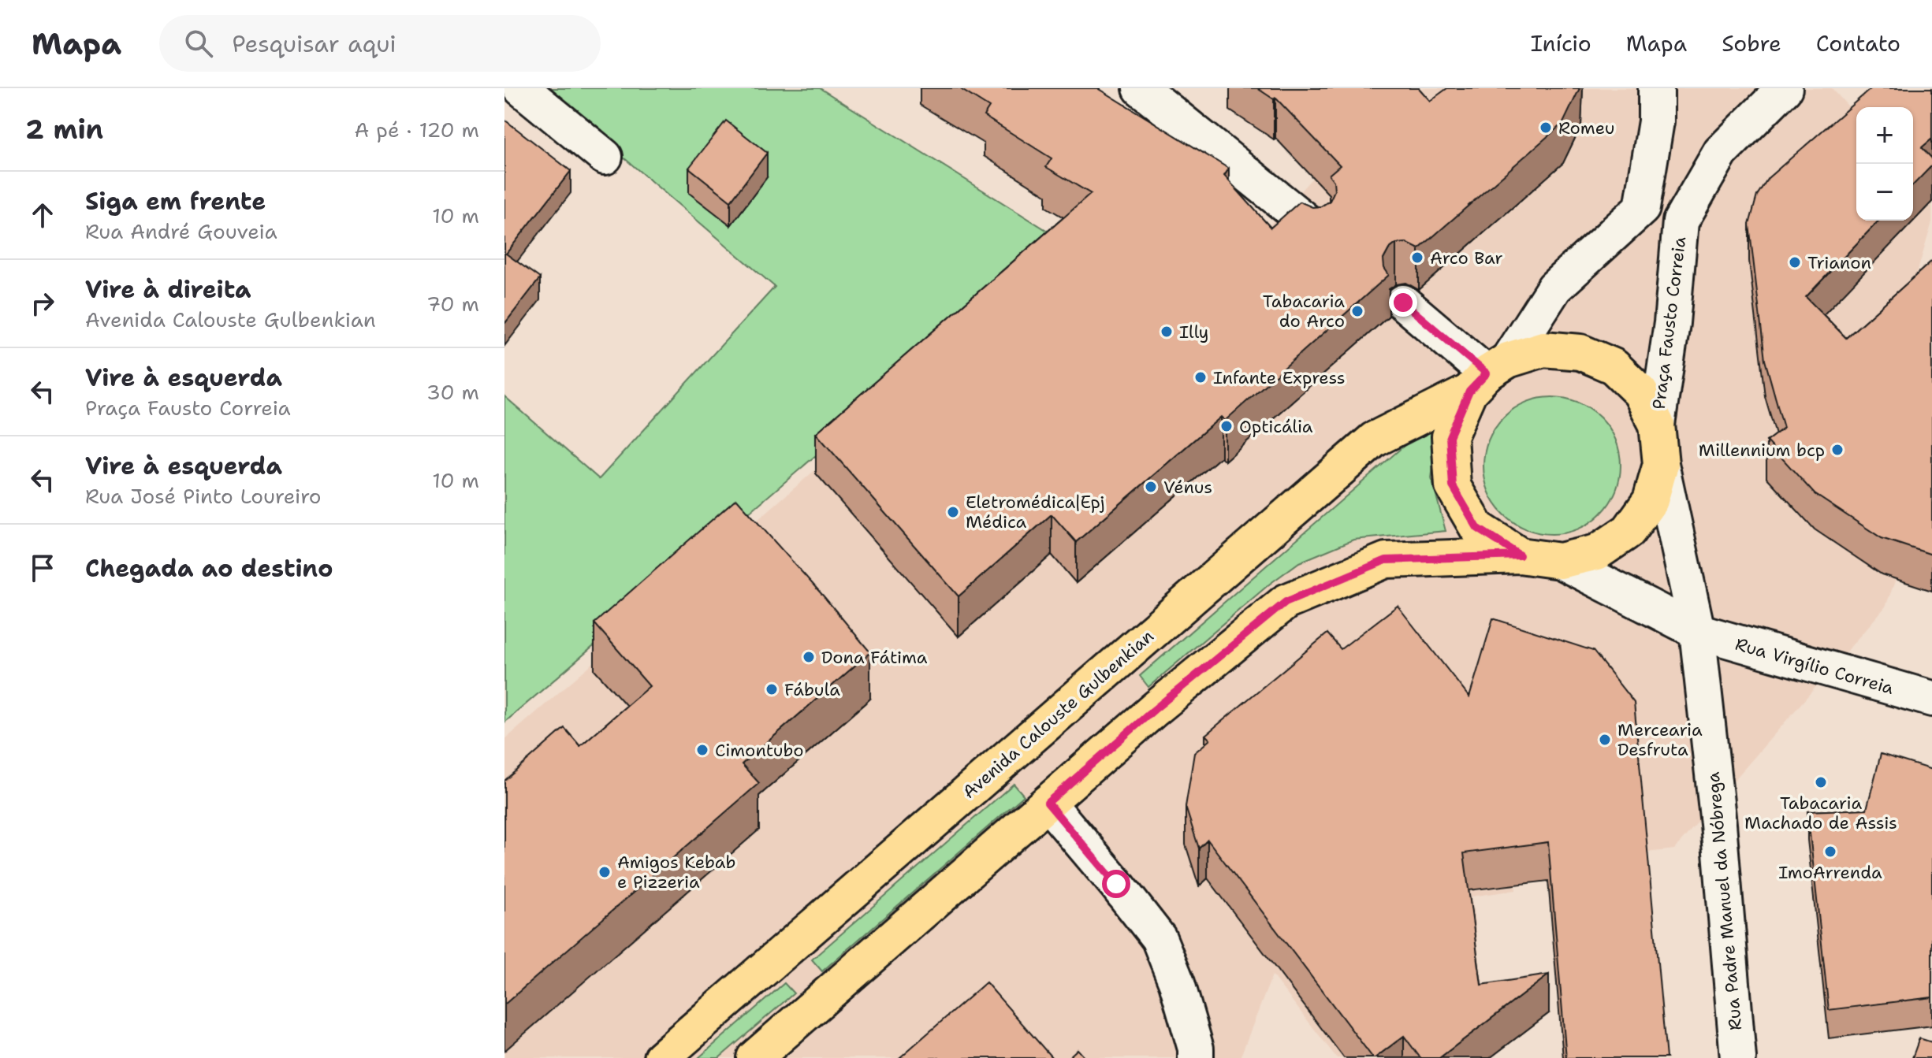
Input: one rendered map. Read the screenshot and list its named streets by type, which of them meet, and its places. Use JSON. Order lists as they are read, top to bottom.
{
  "streets": {
    "main road": ["Praça Fausto Correia", "Avenida Calouste Gulbenkian"],
    "street": ["Rua Virgílio Correia", "Rua Padre Manuel da Nóbrega"]
  },
  "crossings": [
    ["Praça Fausto Correia", "Rua Virgílio Correia"],
    ["Praça Fausto Correia", "Avenida Calouste Gulbenkian"],
    ["Praça Fausto Correia", "Rua Padre Manuel da Nóbrega"],
    ["Rua Virgílio Correia", "Rua Padre Manuel da Nóbrega"]
  ],
  "places": [
    "Romeu",
    "Arco Bar",
    "Trianon",
    "Tabacaria do Arco",
    "Illy",
    "Infante Express",
    "Opticália",
    "Millennium bcp",
    "Vénus",
    "Eletromédica|Epj Médica",
    "Dona Fátima",
    "Fábula",
    "Mercearia Desfruta",
    "Cimontubo",
    "Tabacaria Machado de Assis",
    "ImoArrenda",
    "Amigos Kebab e Pizzeria"
  ],
  "page": {
    "header": "Mapa",
    "search": "Pesquisar aqui",
    "nav": [
      "Início",
      "Mapa",
      "Sobre",
      "Contato"
    ],
    "heading": ["2 min", "A pé · 120 m"],
    "map_buttons": ["+", "−"],
    "list": [
      ["Siga em frente", "Rua André Gouveia", "10 m"],
      ["Vire à direita", "Avenida Calouste Gulbenkian", "70 m"],
      ["Vire à esquerda", "Praça Fausto Correia", "30 m"],
      ["Vire à esquerda", "Rua José Pinto Loureiro", "10 m"],
      "Chegada ao destino"
    ]
  }
}
